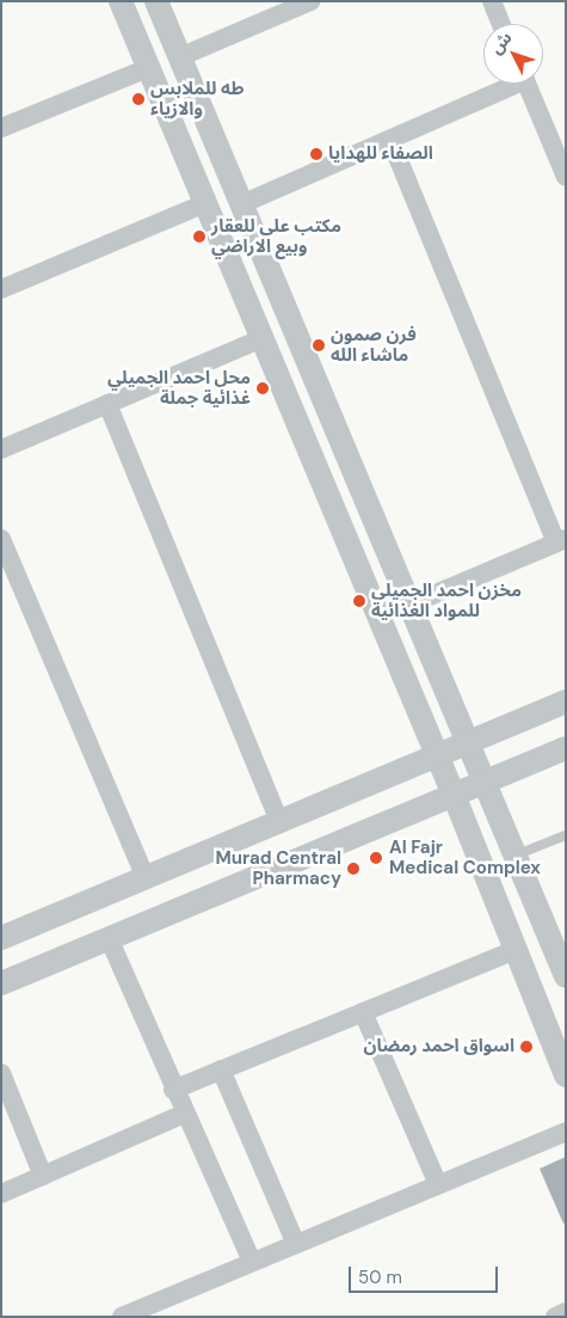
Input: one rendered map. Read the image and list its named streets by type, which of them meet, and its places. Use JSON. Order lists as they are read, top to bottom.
{
  "places": [
    "طه للملابس والازياء",
    "الصفاء للهدايا",
    "مكتب علي للعقار وبيع الاراضي",
    "فرن صمون ماشاء الله",
    "محل احمد الجميلي غذائية جملة",
    "مخزن احمد الجميلي للمواد الغذائية",
    "Al Fajr Medical Complex",
    "Murad Central Pharmacy",
    "اسواق احمد رمضان"
  ],
  "scale_bar": "50 m",
  "north": "top left"
}
